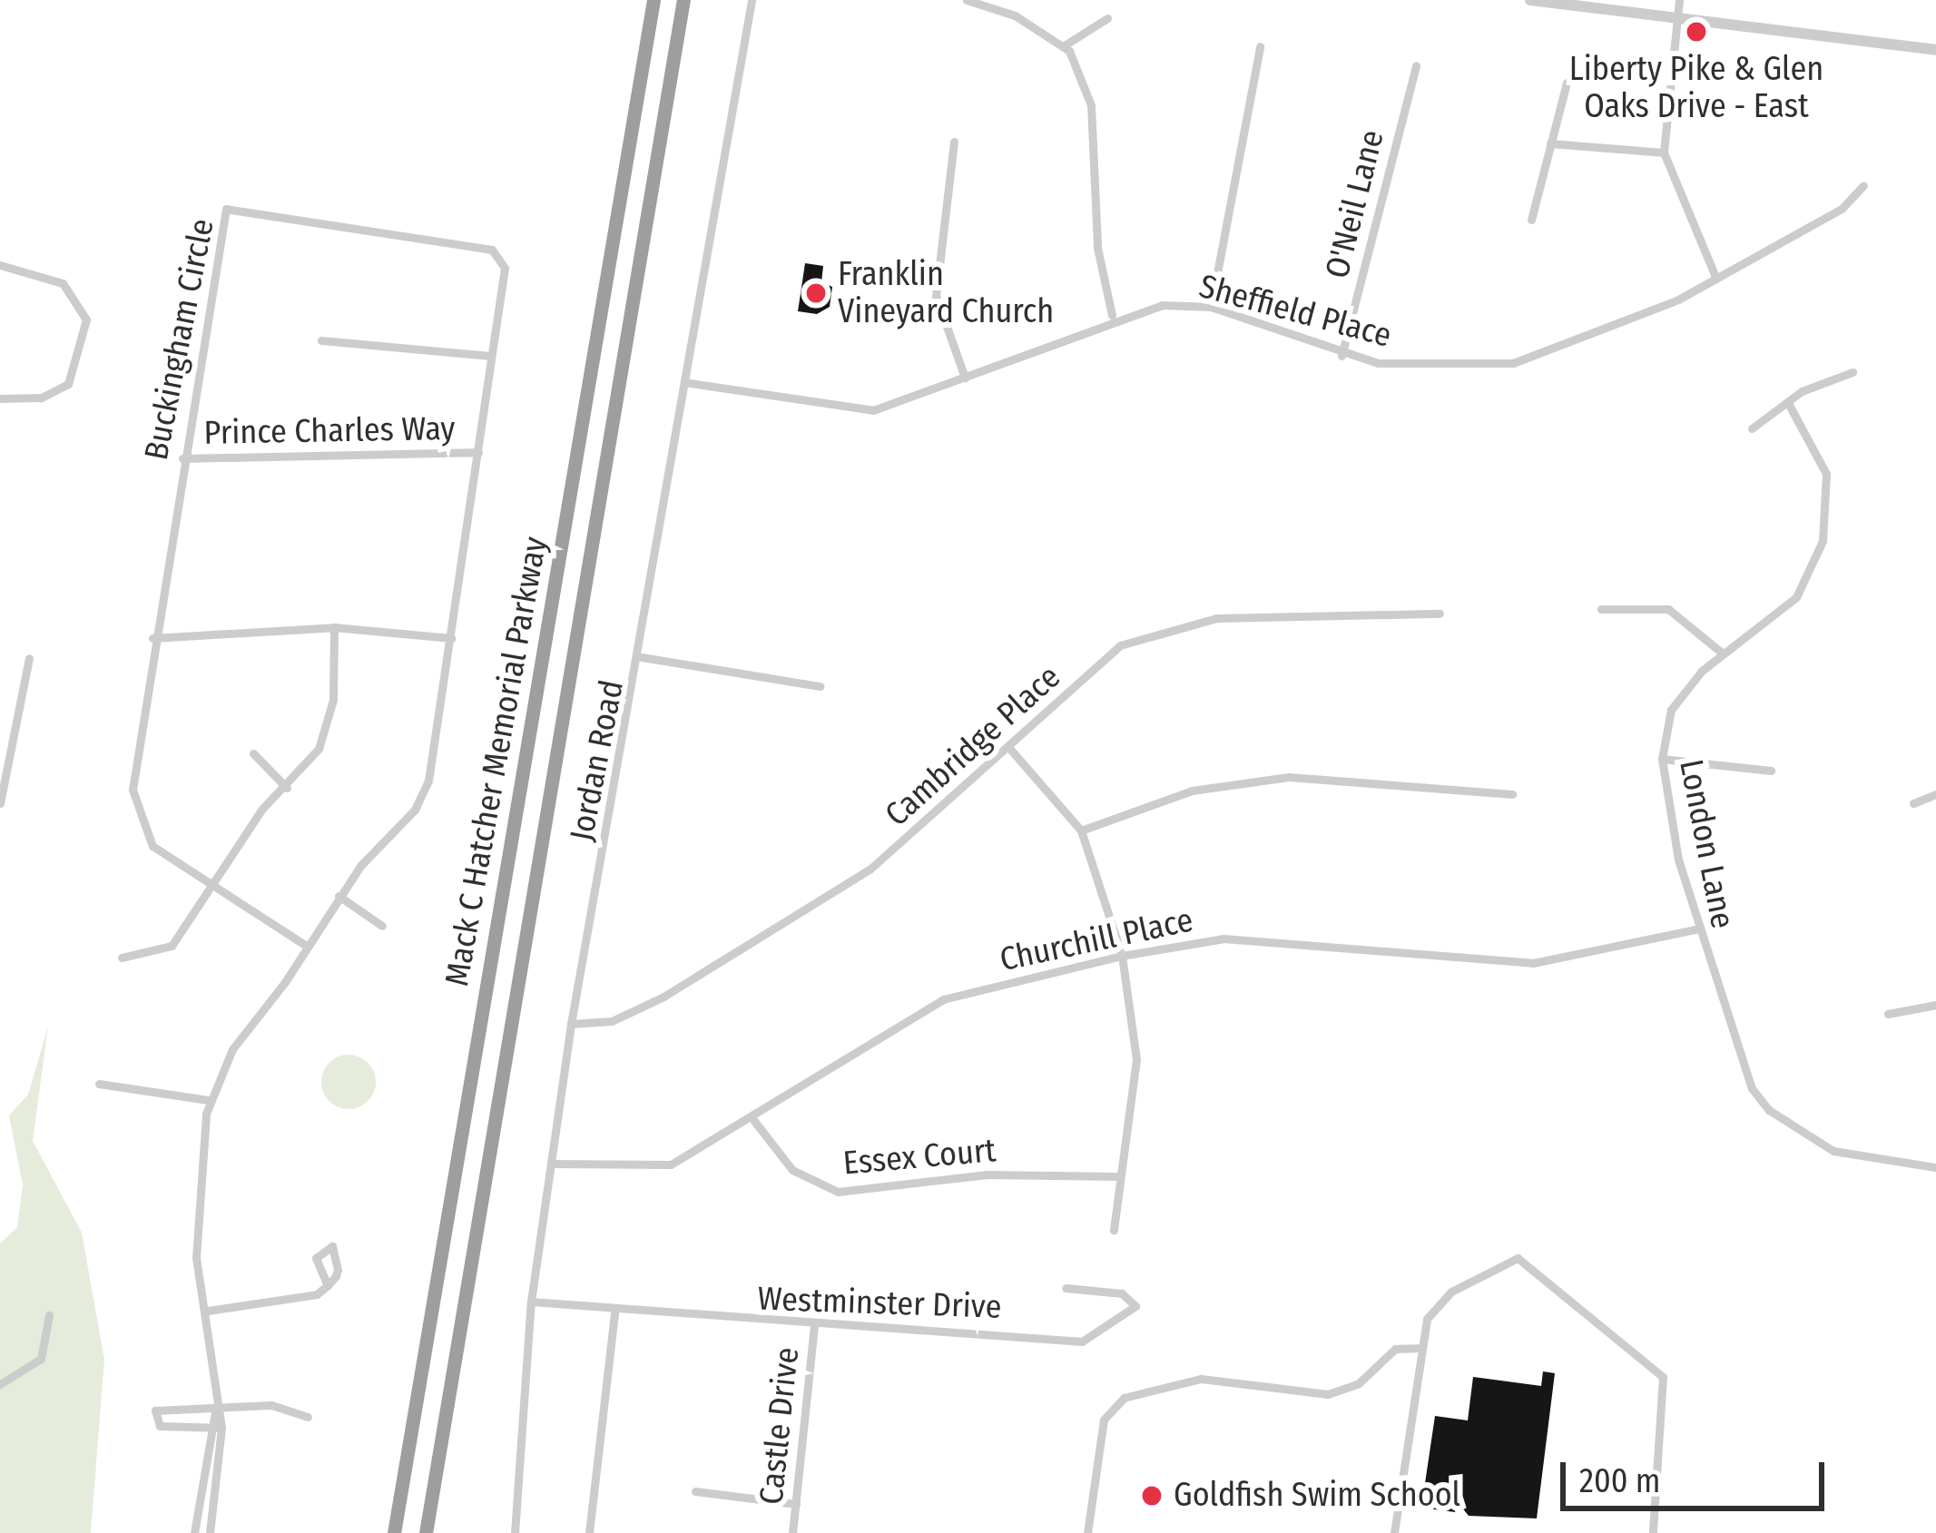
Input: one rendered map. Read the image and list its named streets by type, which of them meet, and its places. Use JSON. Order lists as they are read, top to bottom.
{
  "streets": {
    "highway": ["Mack C Hatcher Memorial Parkway"],
    "street": [
      "O'Neil Lane",
      "Sheffield Place",
      "Buckingham Circle",
      "Prince Charles Way",
      "Cambridge Place",
      "Jordan Road",
      "London Lane",
      "Churchill Place",
      "Essex Court",
      "Westminster Drive",
      "Castle Drive"
    ]
  },
  "crossings": [
    ["O'Neil Lane", "Sheffield Place"],
    ["Sheffield Place", "Jordan Road"],
    ["Buckingham Circle", "Prince Charles Way"],
    ["Cambridge Place", "Jordan Road"],
    ["Jordan Road", "Churchill Place"],
    ["Jordan Road", "Westminster Drive"],
    ["London Lane", "Churchill Place"],
    ["Churchill Place", "Essex Court"],
    ["Westminster Drive", "Castle Drive"]
  ],
  "places": ["Liberty Pike & Glen Oaks Drive - East", "Franklin Vineyard Church", "Goldfish Swim School"],
  "scale_bar": "200 m"
}
